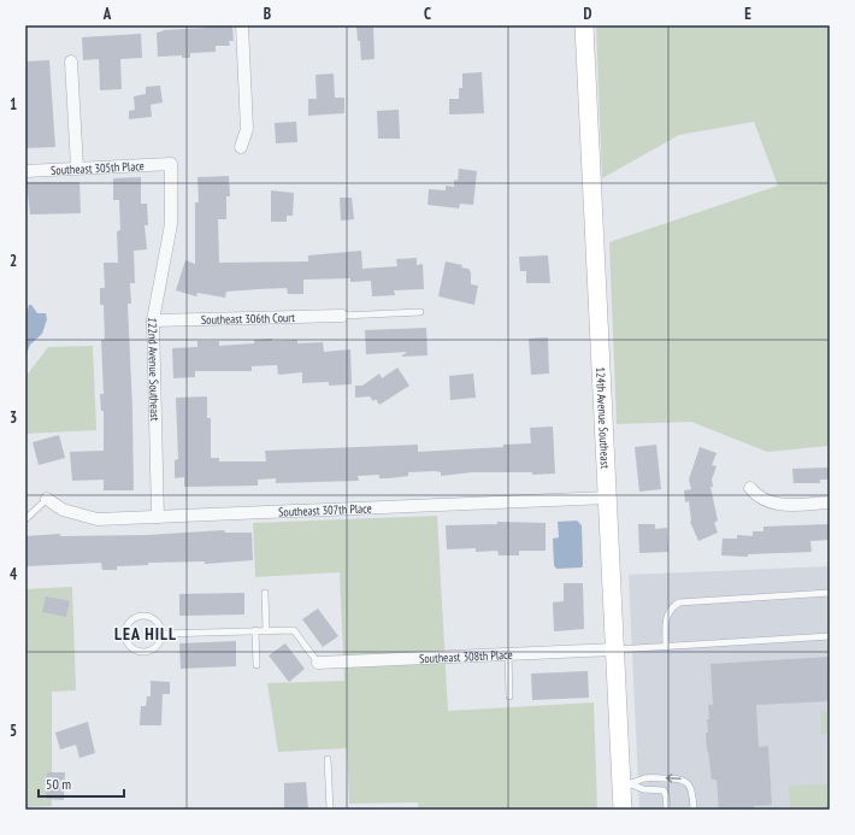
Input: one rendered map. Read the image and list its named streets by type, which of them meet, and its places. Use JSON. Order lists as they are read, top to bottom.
{
  "streets": {
    "street": [
      "Southeast 305th Place",
      "Southeast 306th Court",
      "122nd Avenue Southeast",
      "124th Avenue Southeast",
      "Southeast 307th Place",
      "Southeast 308th Place"
    ]
  },
  "crossings": [
    ["Southeast 305th Place", "122nd Avenue Southeast"],
    ["Southeast 306th Court", "122nd Avenue Southeast"],
    ["122nd Avenue Southeast", "Southeast 307th Place"],
    ["124th Avenue Southeast", "Southeast 307th Place"],
    ["124th Avenue Southeast", "Southeast 308th Place"]
  ],
  "districts": ["LEA HILL"],
  "scale_bar": "50 m",
  "grid": {
    "columns": [
      "A",
      "B",
      "C",
      "D",
      "E"
    ],
    "rows": [
      "1",
      "2",
      "3",
      "4",
      "5"
    ]
  }
}
